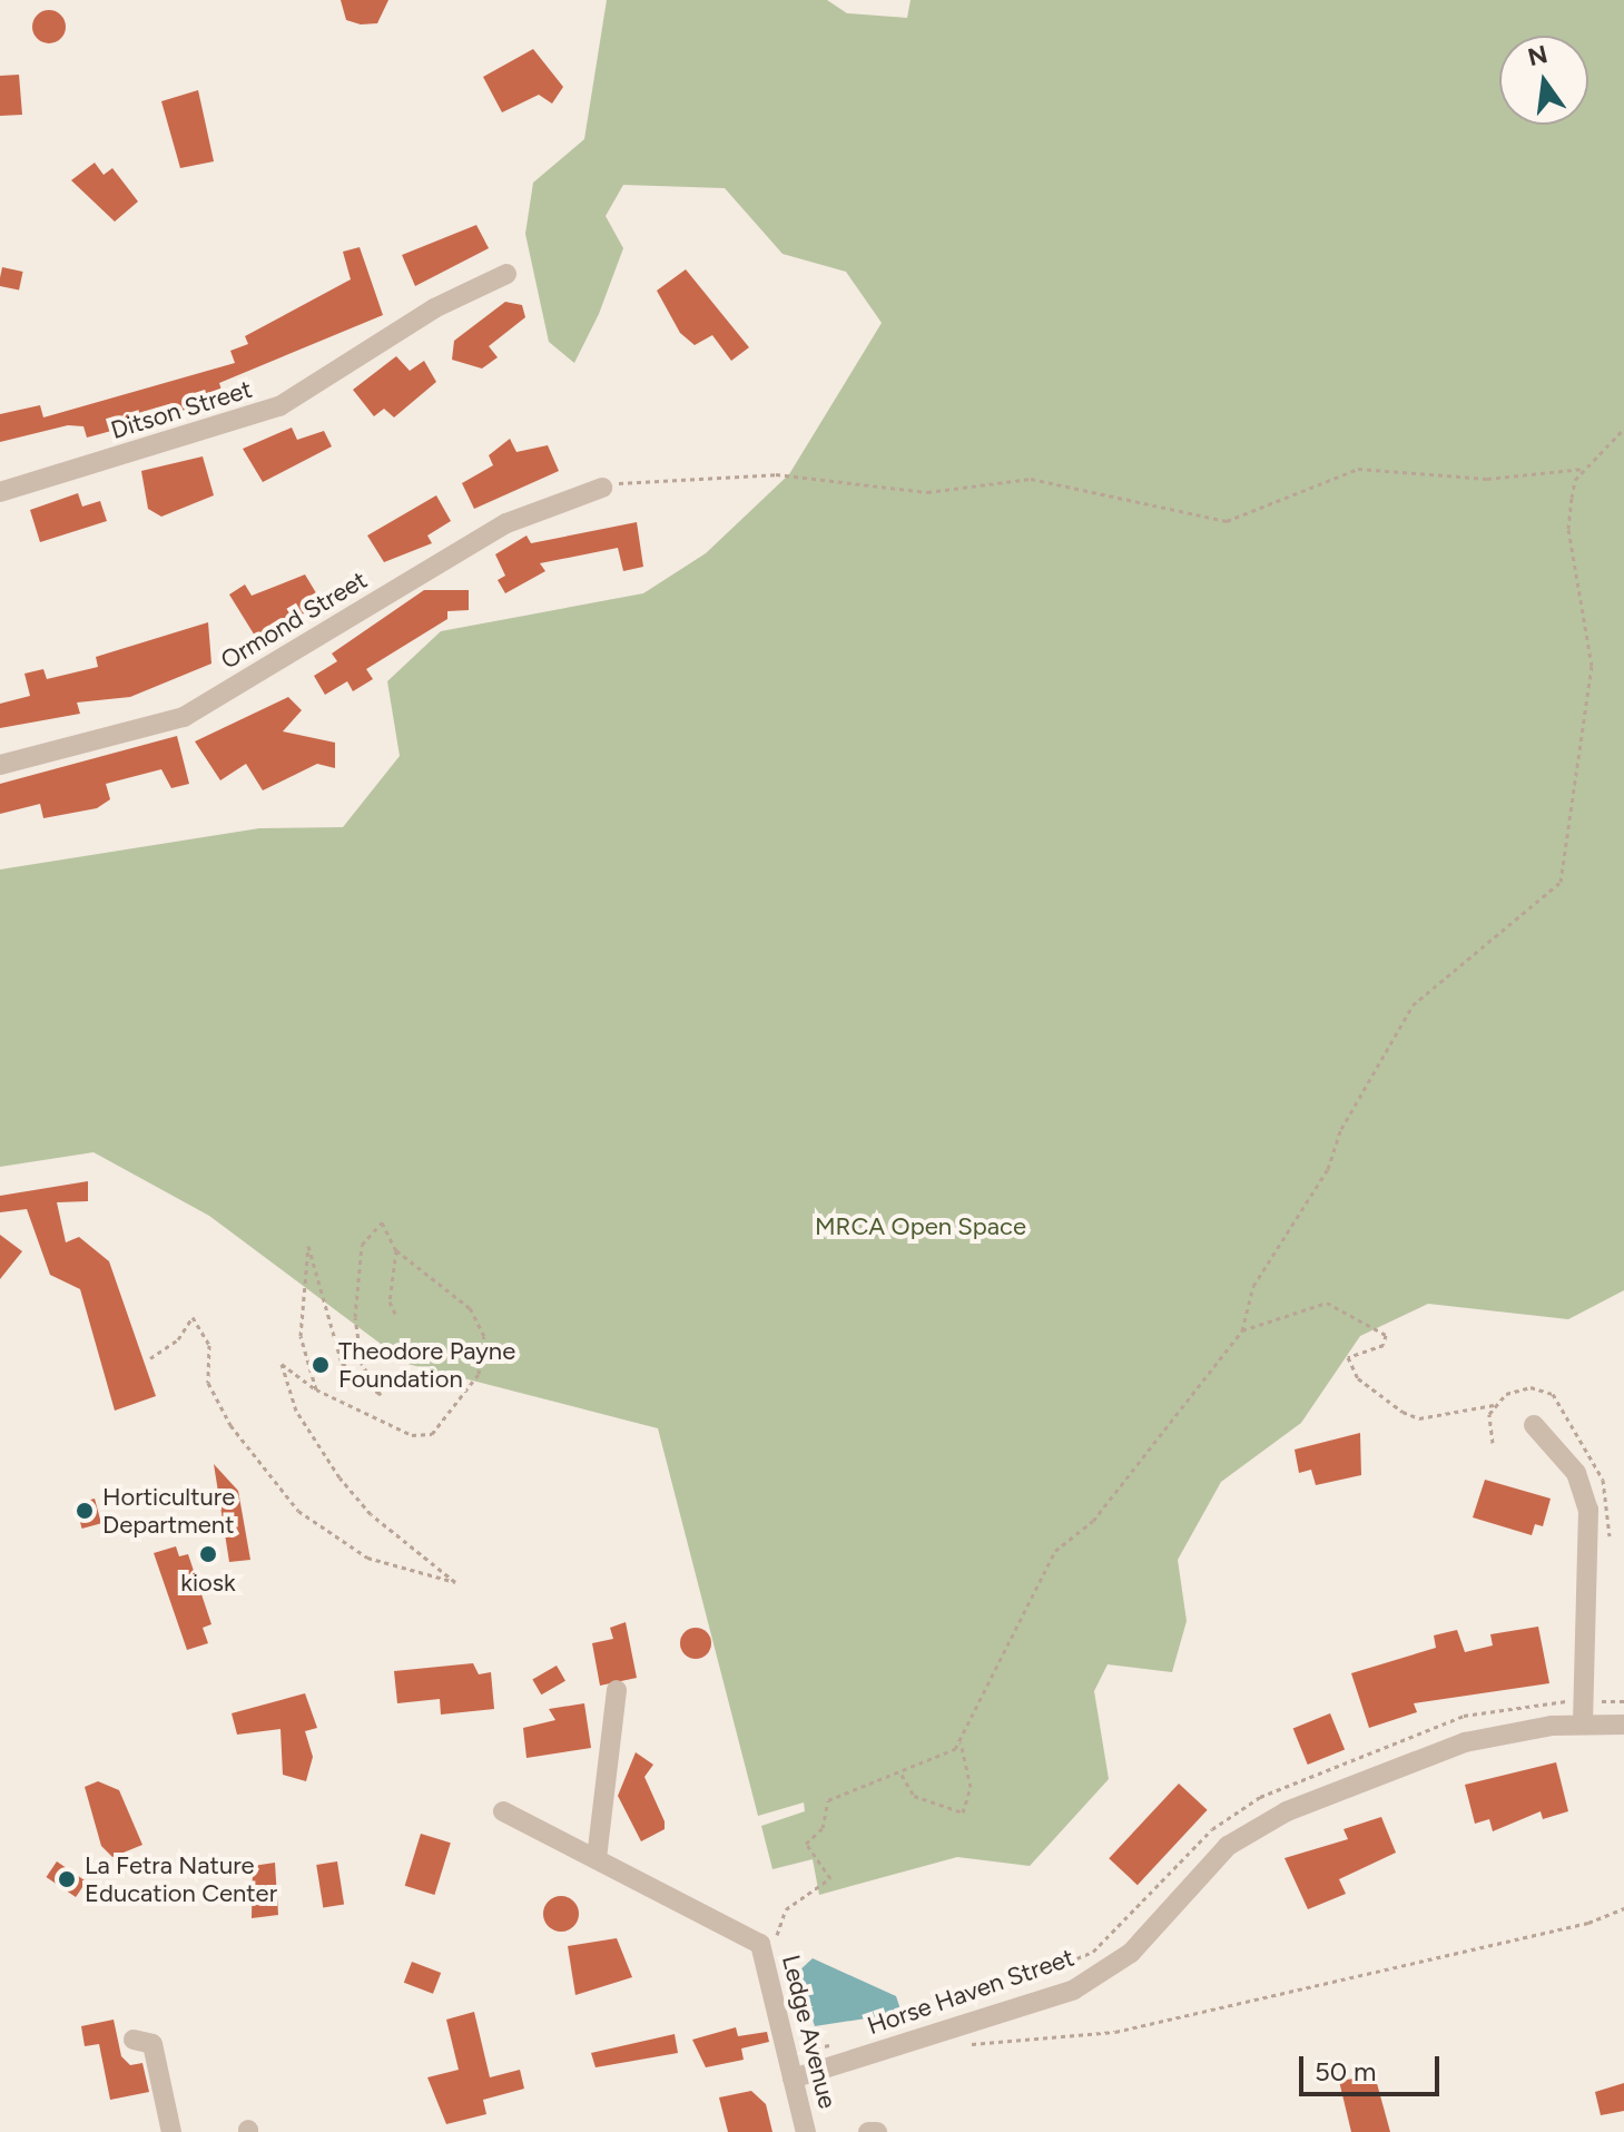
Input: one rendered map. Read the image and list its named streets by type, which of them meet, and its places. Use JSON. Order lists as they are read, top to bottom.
{
  "streets": {
    "street": [
      "Ditson Street",
      "Ormond Street",
      "Horse Haven Street",
      "Ledge Avenue"
    ]
  },
  "crossings": [
    ["Horse Haven Street", "Ledge Avenue"]
  ],
  "parks": ["MRCA Open Space"],
  "places": [
    "Theodore Payne Foundation",
    "Horticulture Department",
    "kiosk",
    "La Fetra Nature Education Center"
  ],
  "scale_bar": "50 m",
  "north": "top"
}
